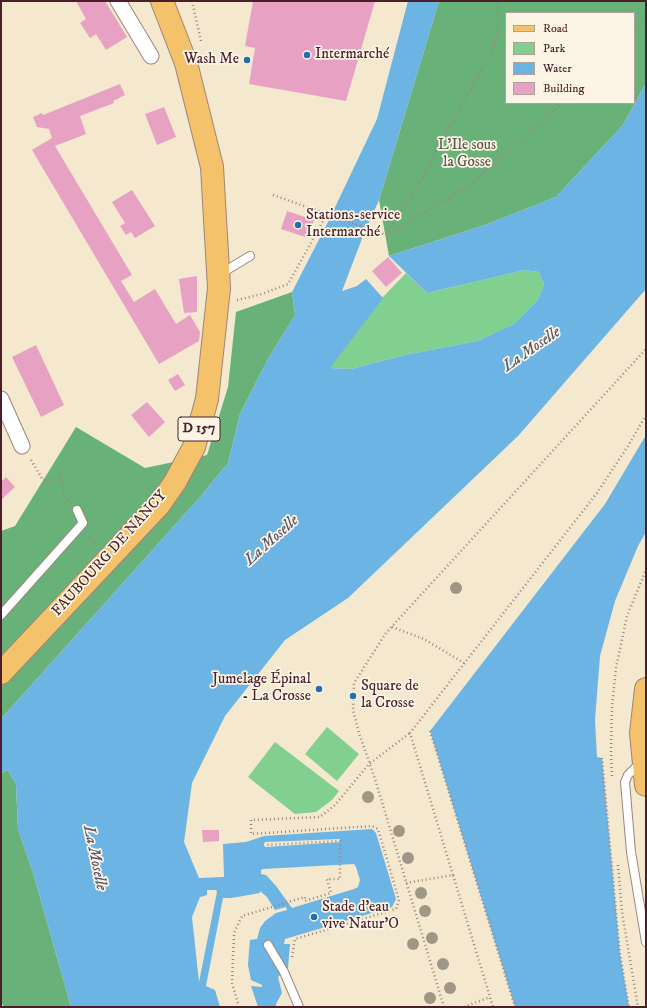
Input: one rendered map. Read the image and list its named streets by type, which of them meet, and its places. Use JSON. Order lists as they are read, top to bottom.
{
  "streets": {
    "main road": ["D 157", "FAUBOURG DE NANCY"]
  },
  "water": ["La Moselle"],
  "parks": ["L'Ile sous la Gosse"],
  "places": [
    "Intermarché",
    "Wash Me",
    "Stations-service Intermarché",
    "Jumelage Épinal - La Crosse",
    "Square de la Crosse",
    "Stade d'eau vive Natur'O"
  ],
  "legend": [
    "Road",
    "Park",
    "Water",
    "Building"
  ]
}
